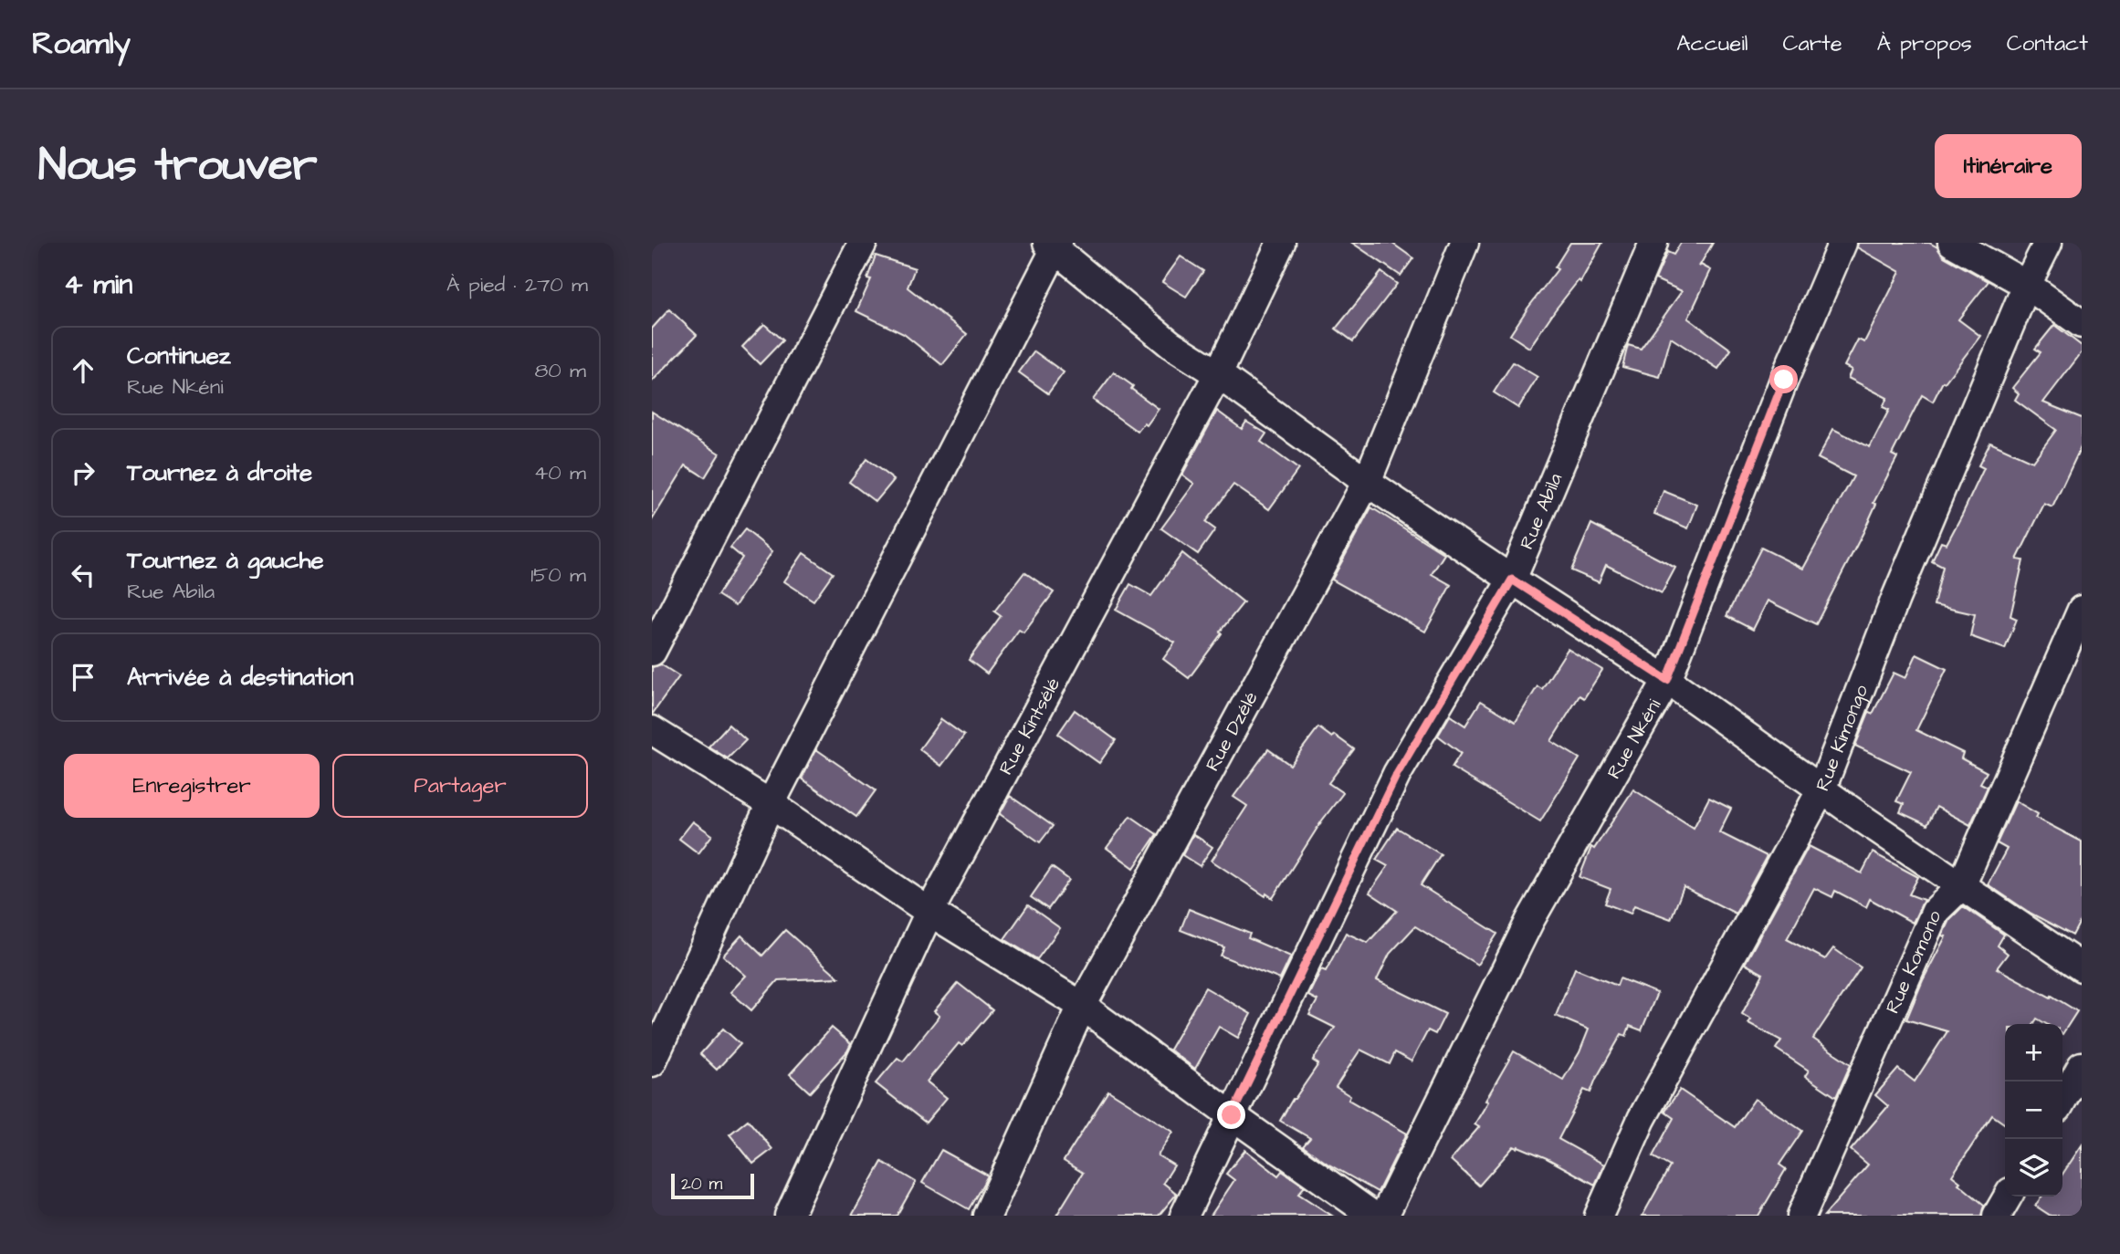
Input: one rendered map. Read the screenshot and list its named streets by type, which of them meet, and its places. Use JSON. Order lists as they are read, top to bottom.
{
  "streets": {
    "street": [
      "Rue Abila",
      "Rue Kintsélé",
      "Rue Dzélé",
      "Rue Kimongo",
      "Rue Nkéni",
      "Rue Komono"
    ]
  },
  "scale_bar": "20 m",
  "page": {
    "header": "Roamly",
    "nav": [
      "Accueil",
      "Carte",
      "À propos",
      "Contact"
    ],
    "buttons": [
      "Itinéraire",
      ["Enregistrer", "Partager"]
    ],
    "title": "Nous trouver",
    "heading": ["4 min", "À pied · 270 m"],
    "list": [
      ["Continuez", "Rue Nkéni", "80 m"],
      ["Tournez à droite", "40 m"],
      ["Tournez à gauche", "Rue Abila", "150 m"],
      "Arrivée à destination"
    ],
    "map_buttons": ["+", "−"],
    "scale": "20 m"
  }
}
